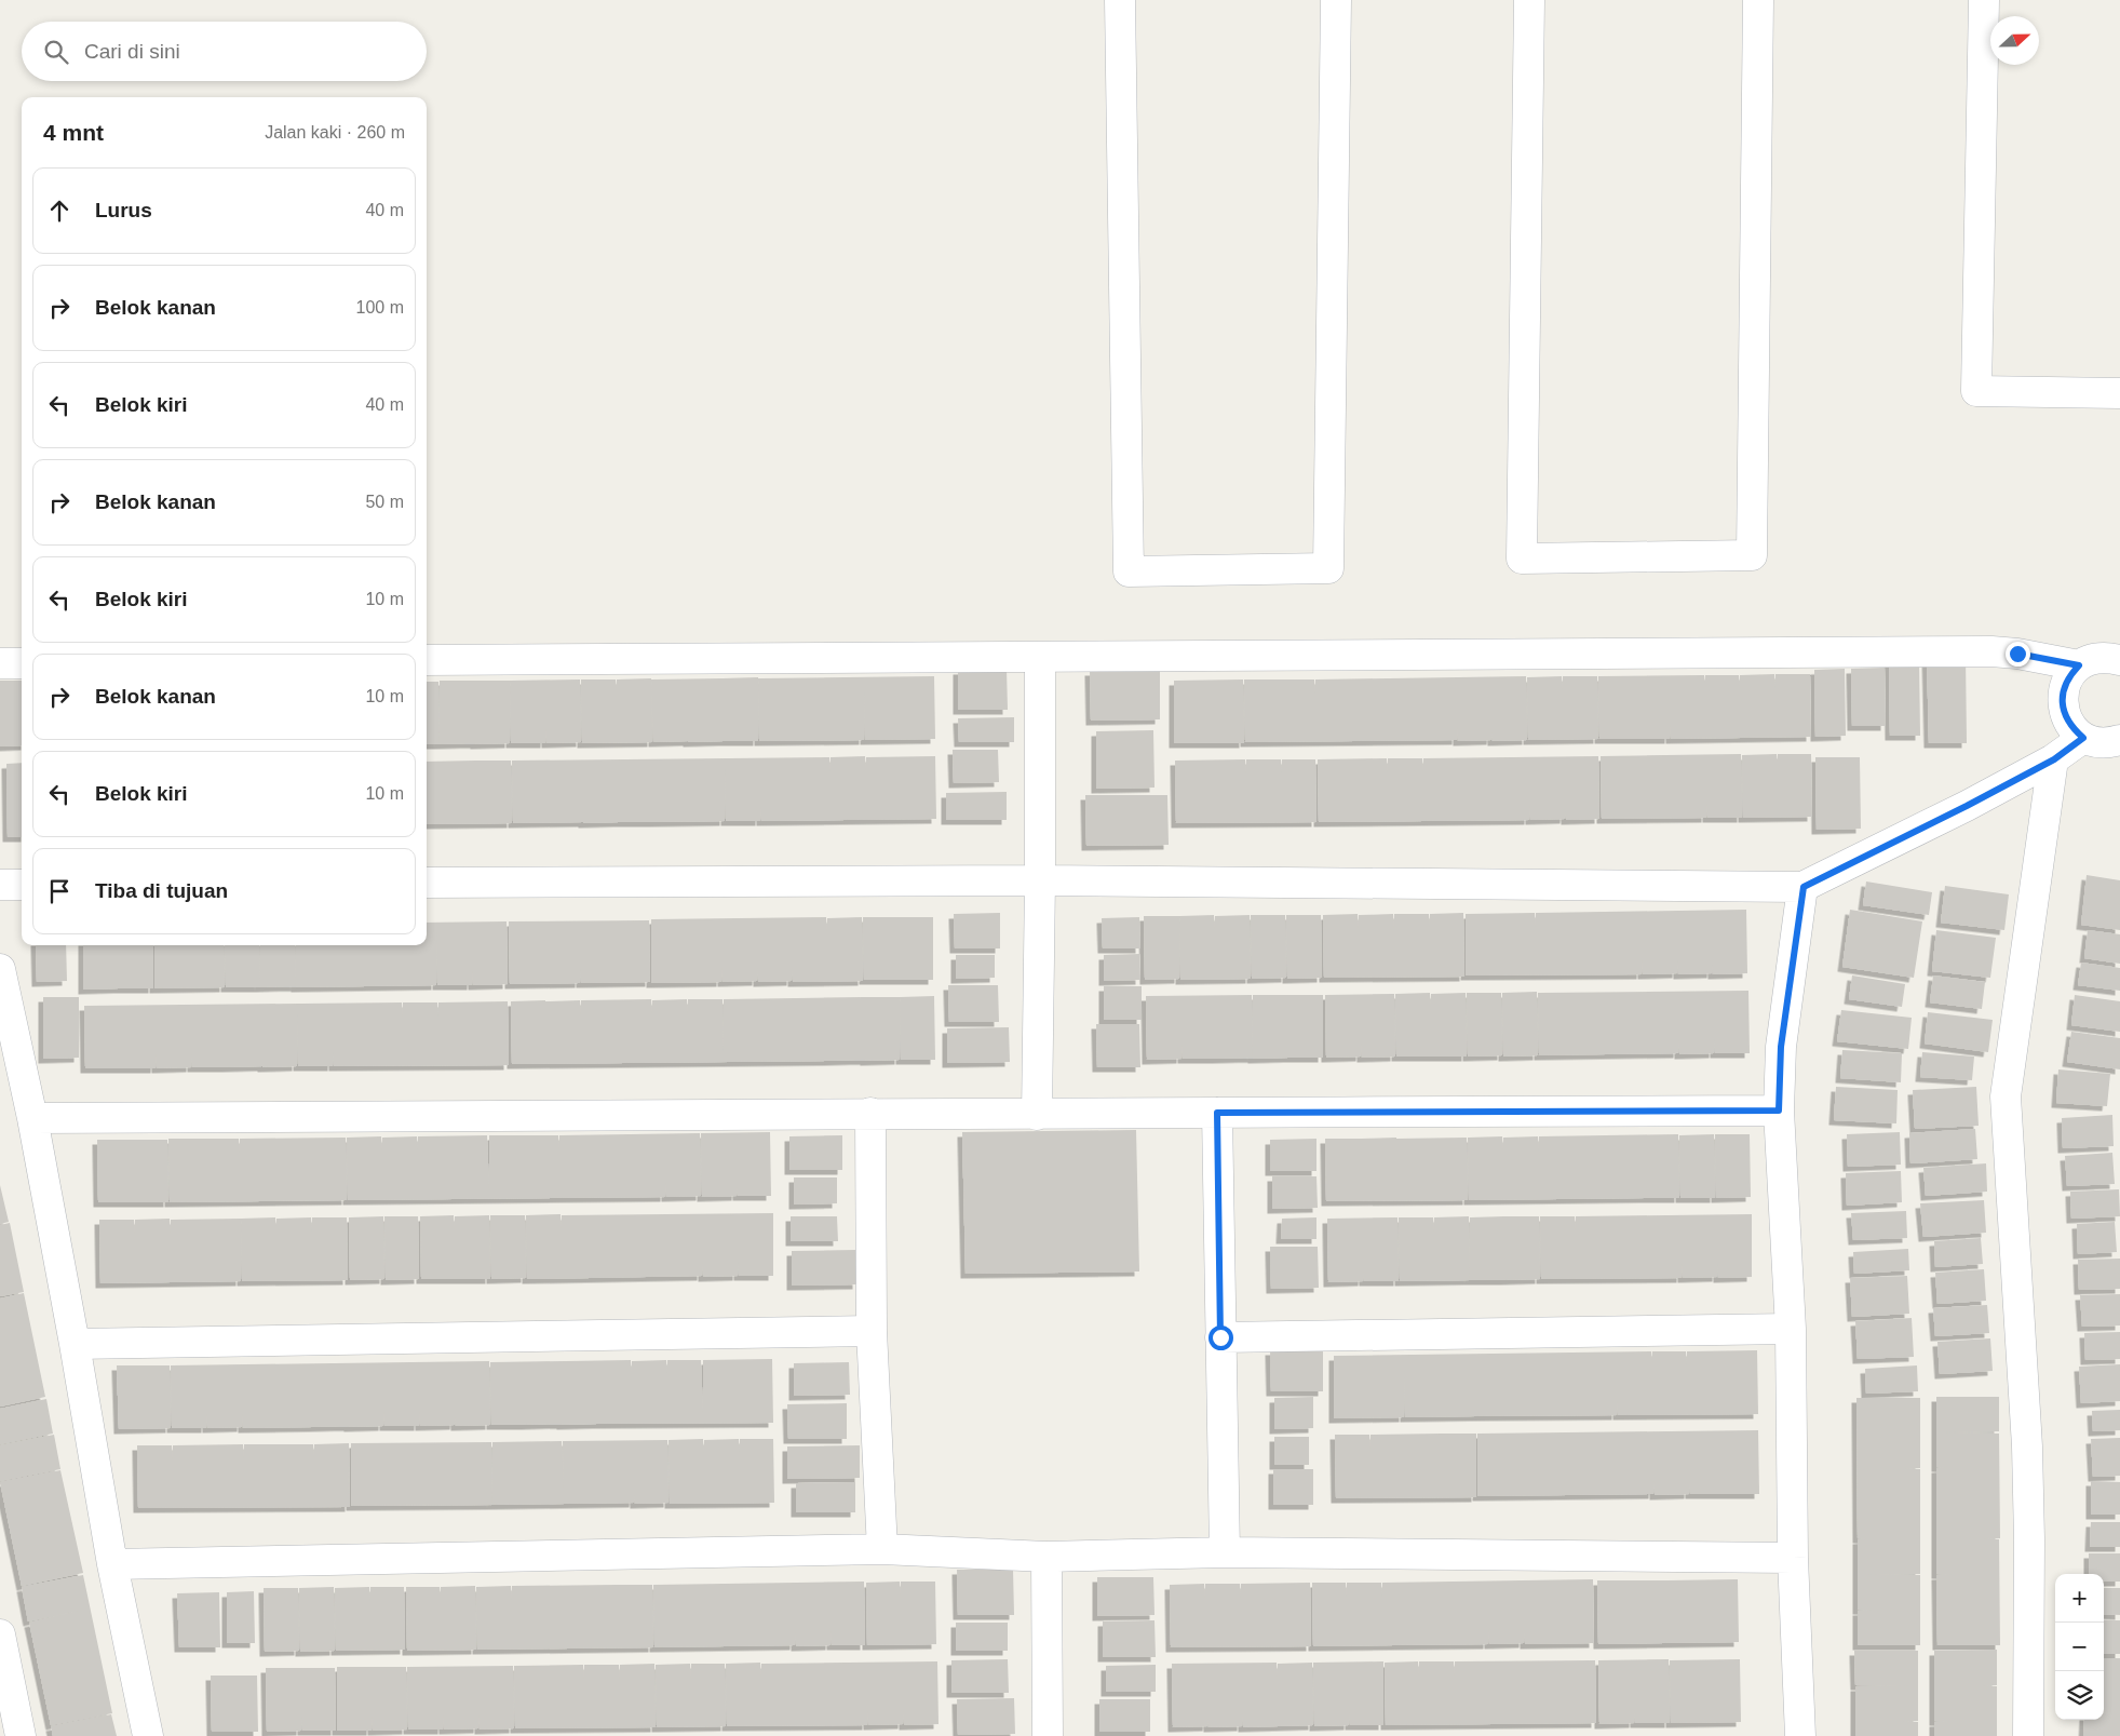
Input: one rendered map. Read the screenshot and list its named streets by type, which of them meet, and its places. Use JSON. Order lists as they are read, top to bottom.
{
  "north": "right",
  "page": {
    "search": "Cari di sini",
    "heading": ["4 mnt", "Jalan kaki · 260 m"],
    "list": [
      ["Lurus", "40 m"],
      ["Belok kanan", "100 m"],
      ["Belok kiri", "40 m"],
      ["Belok kanan", "50 m"],
      ["Belok kiri", "10 m"],
      ["Belok kanan", "10 m"],
      ["Belok kiri", "10 m"],
      "Tiba di tujuan"
    ],
    "map_buttons": ["+", "−"]
  }
}
